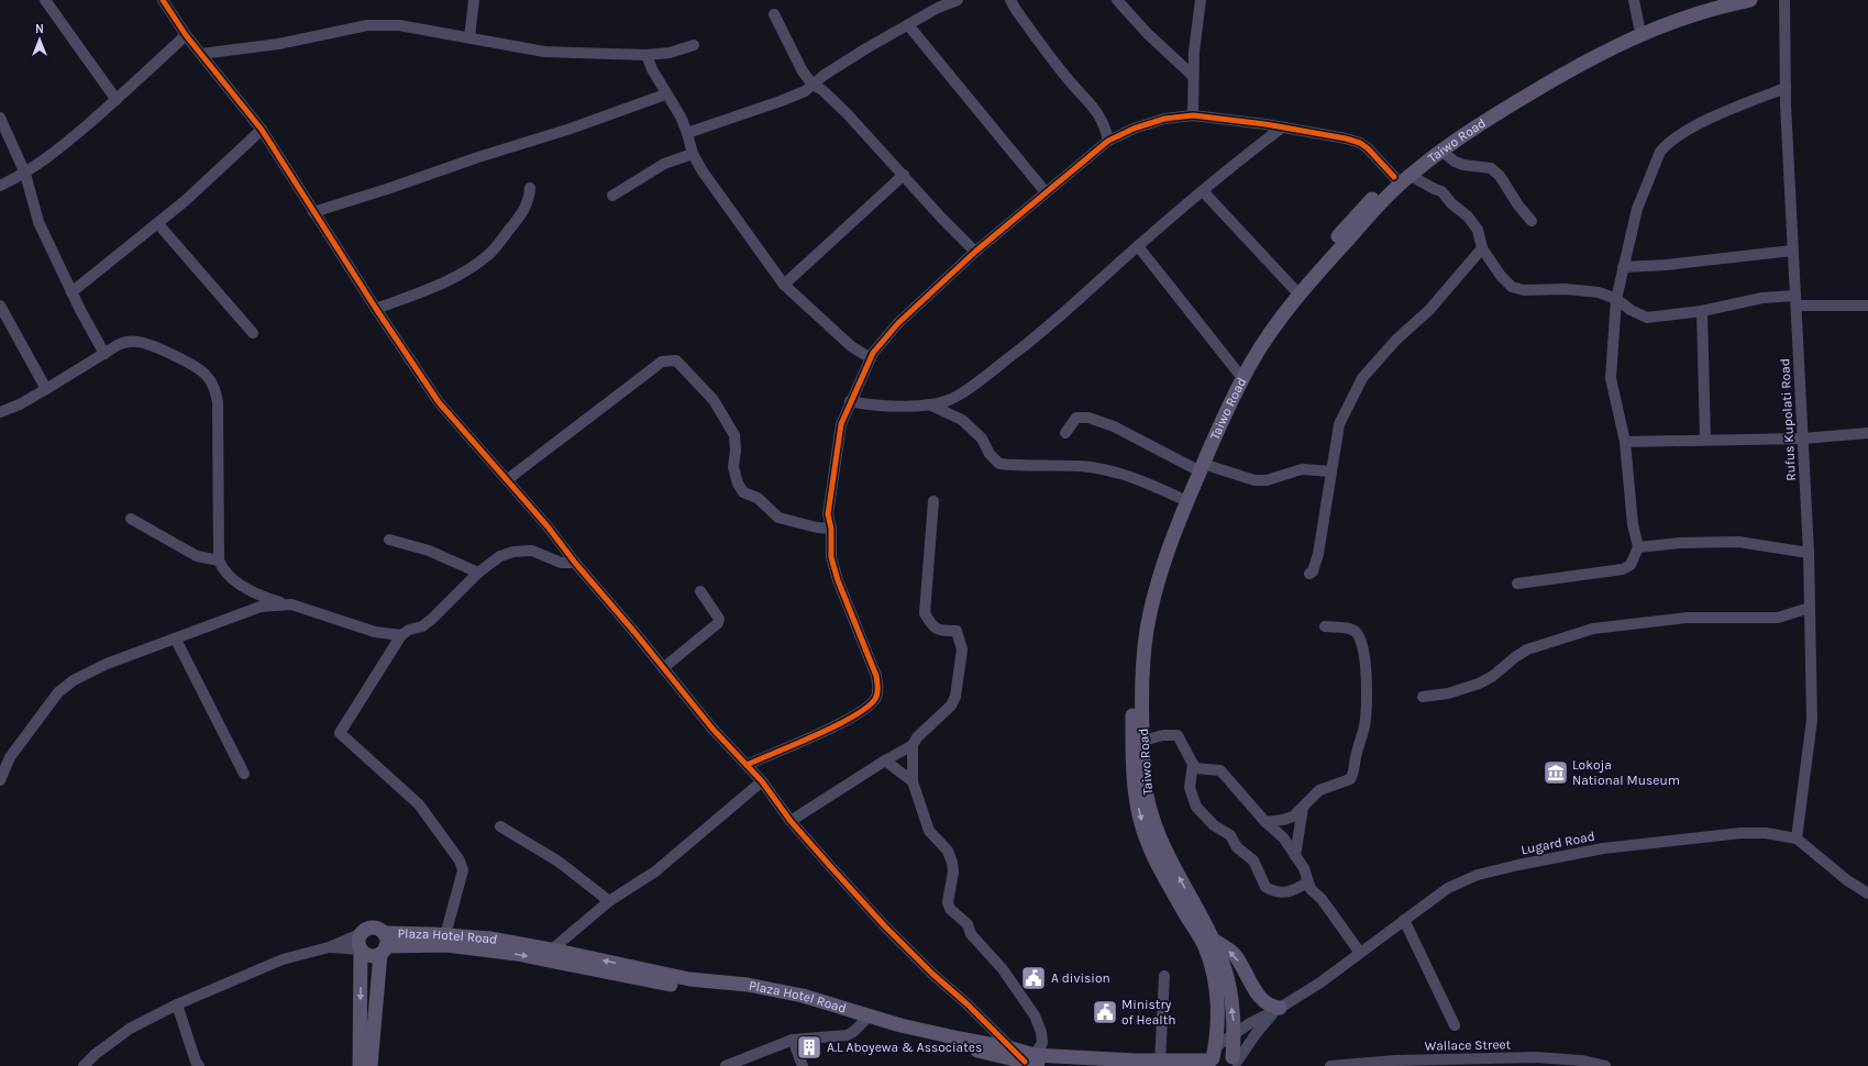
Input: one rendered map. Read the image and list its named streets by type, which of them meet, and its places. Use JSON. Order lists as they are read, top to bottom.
{
  "streets": {
    "main road": ["Taiwo Road", "Plaza Hotel Road"],
    "street": ["Rufus Kupolati Road", "Lugard Road", "Wallace Street"]
  },
  "crossings": [
    ["Taiwo Road", "Plaza Hotel Road"],
    ["Rufus Kupolati Road", "Lugard Road"]
  ],
  "places": {
    "museum": ["Lokoja National Museum"],
    "public building": ["A division", "Ministry of Health"],
    "building": ["A.L Aboyewa & Associates"]
  },
  "north": "top"
}
